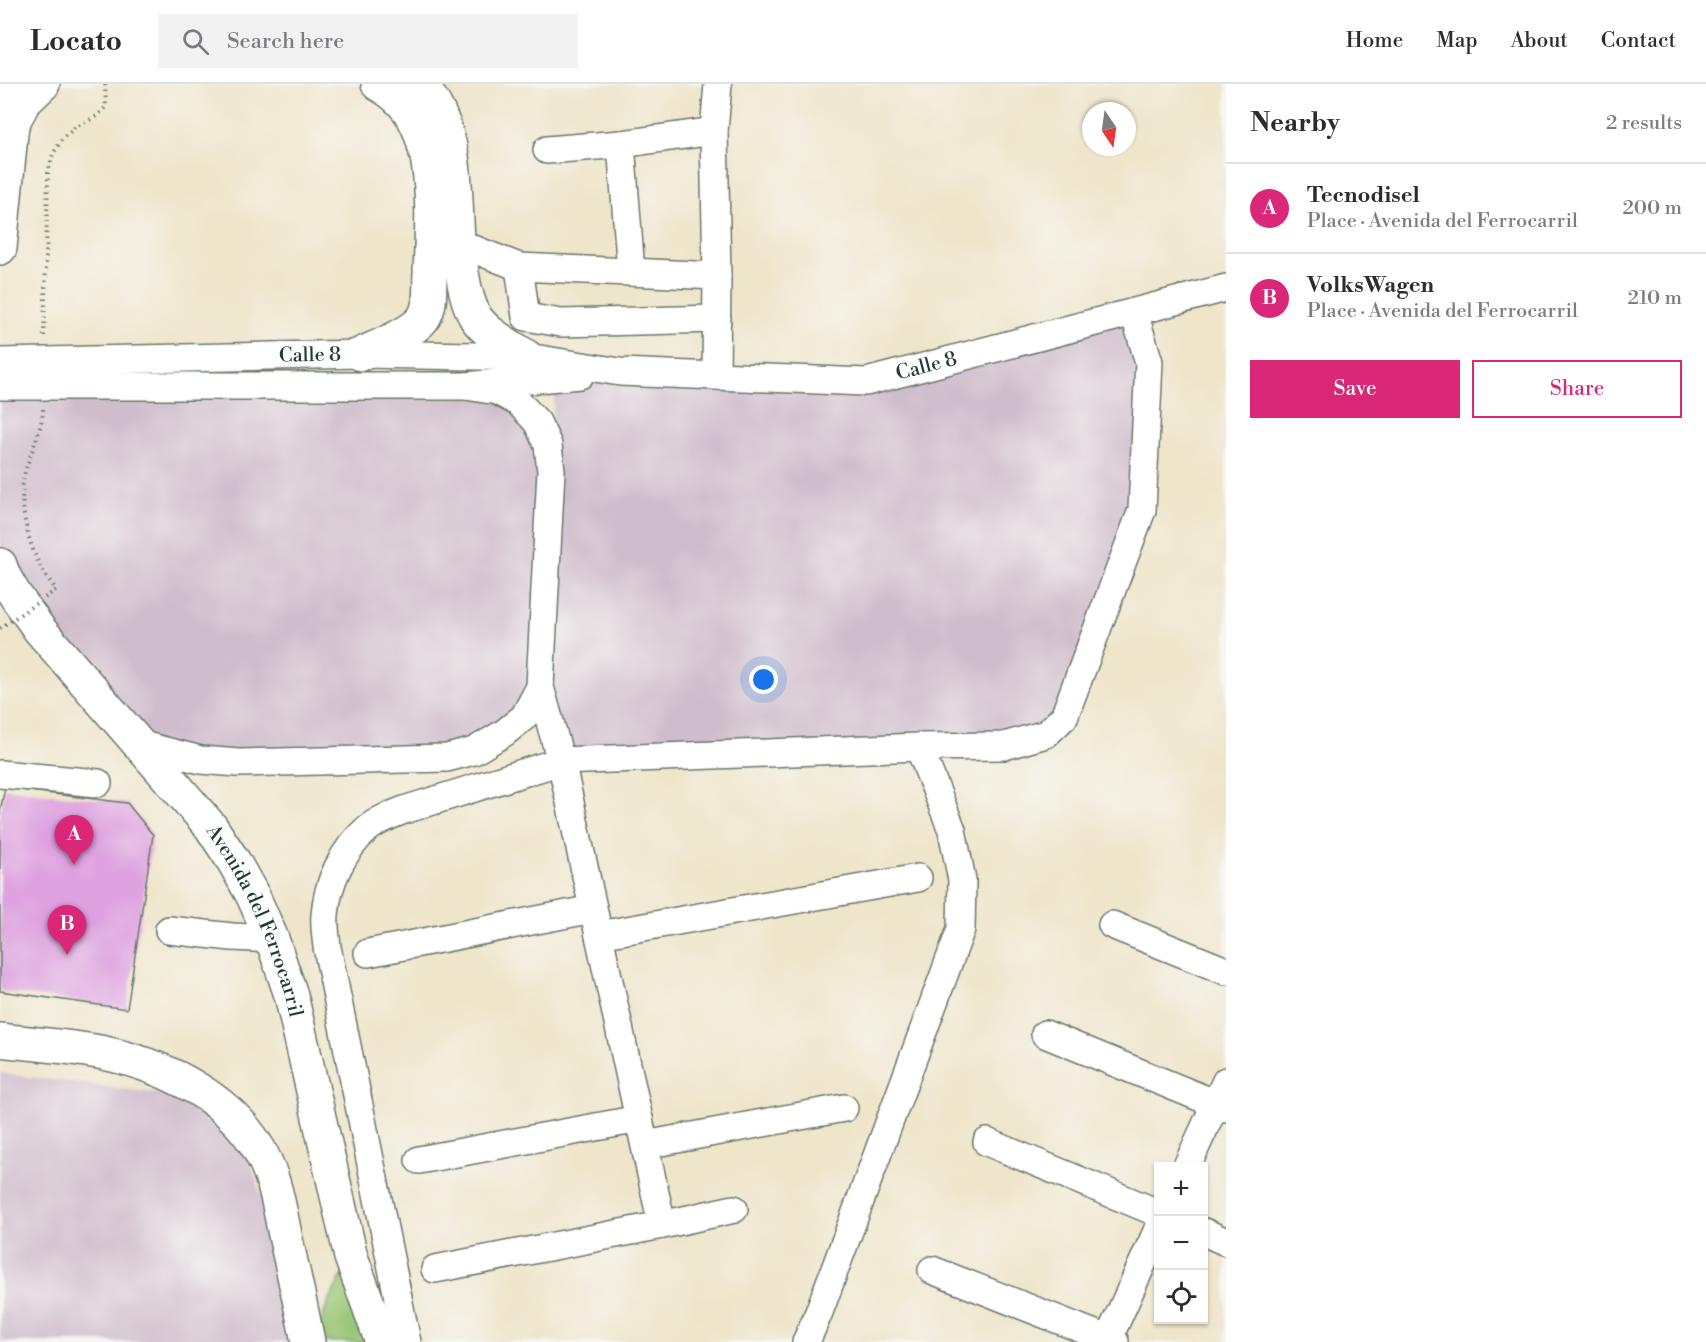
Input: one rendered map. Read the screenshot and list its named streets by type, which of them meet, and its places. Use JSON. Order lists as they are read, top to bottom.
{
  "streets": {
    "main road": ["Avenida del Ferrocarril"],
    "street": ["Calle 8"]
  },
  "north": "bottom",
  "page": {
    "header": "Locato",
    "search": "Search here",
    "nav": [
      "Home",
      "Map",
      "About",
      "Contact"
    ],
    "heading": ["Nearby", "2 results"],
    "list": [
      {
        "mark": "A",
        "name": "Tecnodisel",
        "note": "Place · Avenida del Ferrocarril",
        "value": "200 m"
      },
      {
        "mark": "B",
        "name": "VolksWagen",
        "note": "Place · Avenida del Ferrocarril",
        "value": "210 m"
      }
    ],
    "buttons": ["Save", "Share"],
    "pins": ["A", "B"],
    "map_buttons": ["+", "−"]
  }
}
